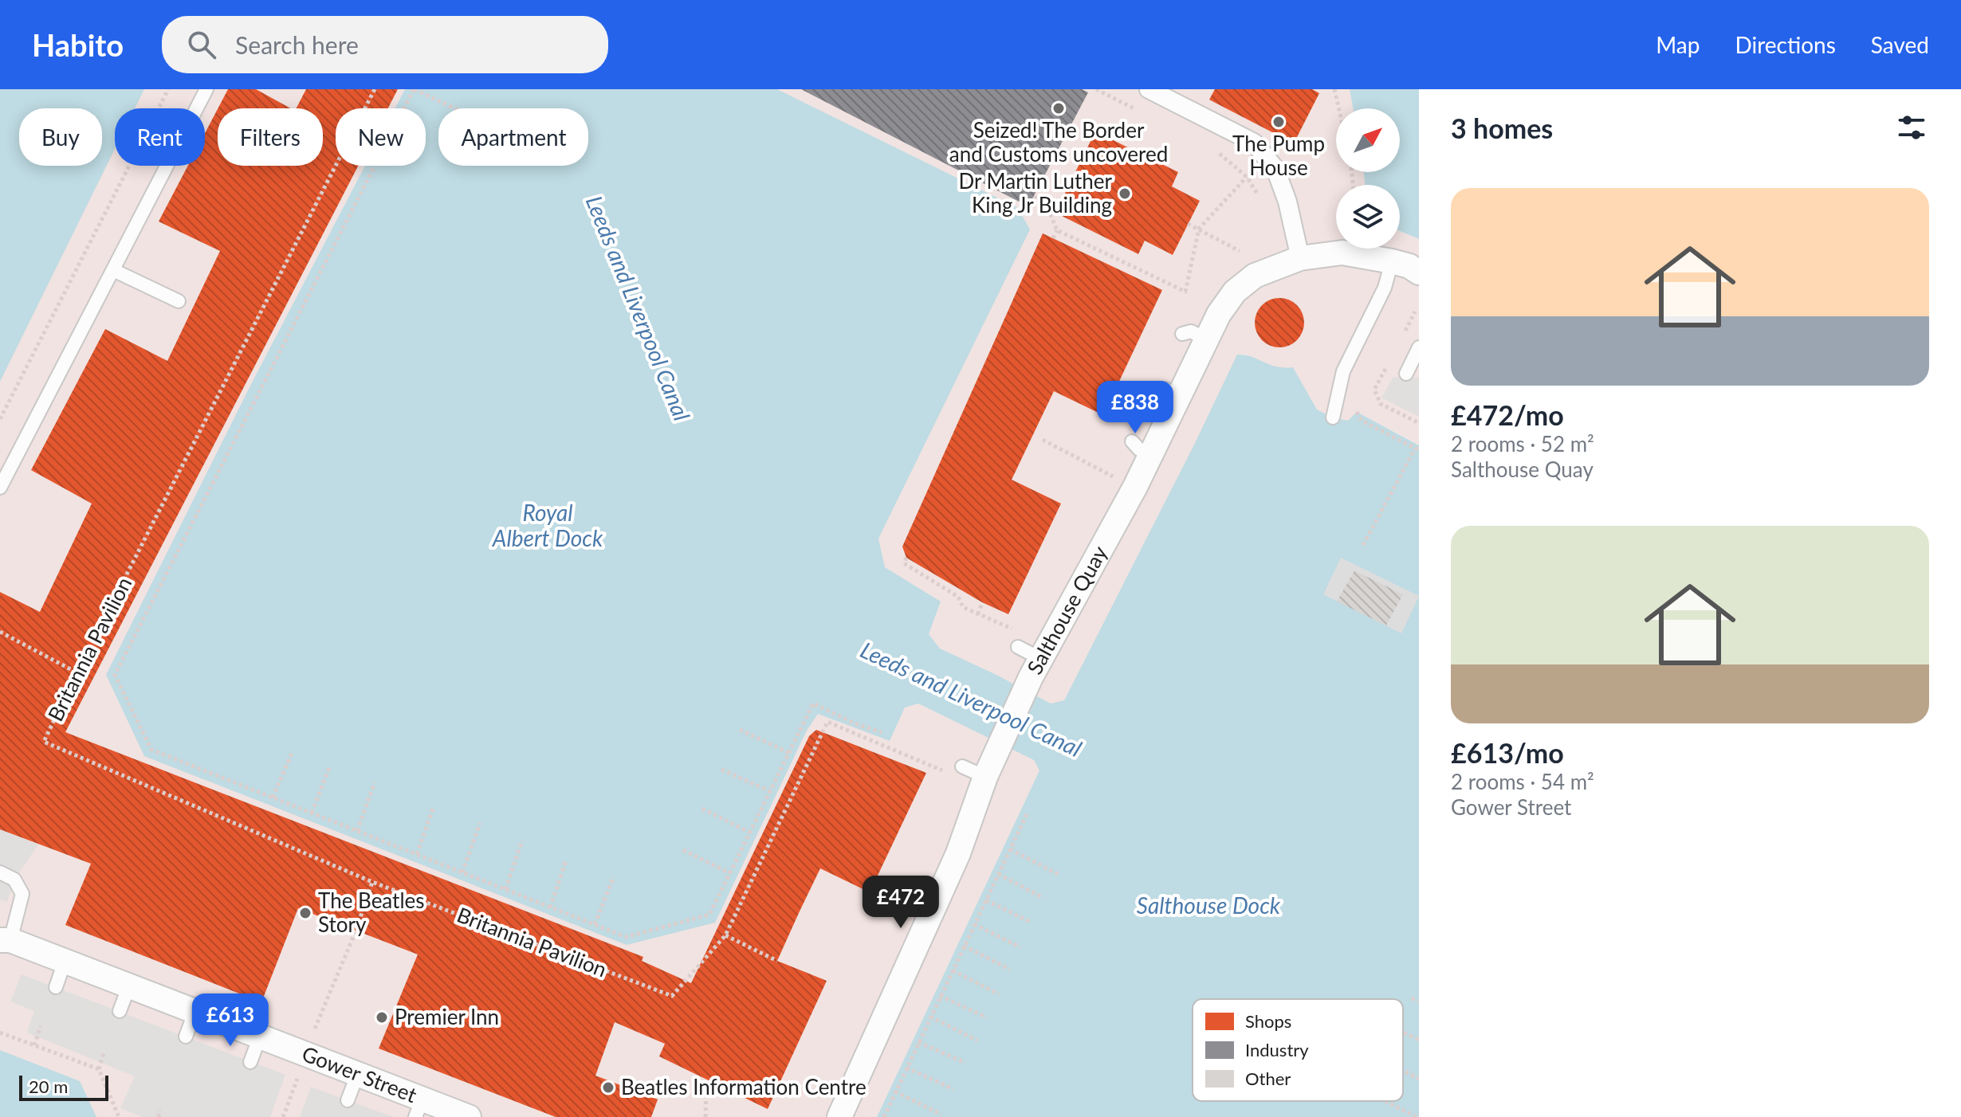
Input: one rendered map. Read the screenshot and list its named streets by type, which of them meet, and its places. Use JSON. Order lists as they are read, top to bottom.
{
  "streets": {
    "street": ["Salthouse Quay", "Gower Street"],
    "path": ["Britannia Pavilion"]
  },
  "water": ["Leeds and Liverpool Canal", "Royal Albert Dock", "Salthouse Dock"],
  "places": [
    "Seized! The Border and Customs uncovered",
    "The Pump House",
    "Dr Martin Luther King Jr Building",
    "The Beatles Story",
    "Premier Inn",
    "Beatles Information Centre"
  ],
  "legend": ["Shops", "Industry", "Other"],
  "scale_bar": "20 m",
  "north": "top right",
  "page": {
    "header": "Habito",
    "search": "Search here",
    "nav": ["Map", "Directions", "Saved"],
    "heading": "3 homes",
    "chip": [
      "Buy",
      "Rent",
      "Filters",
      "New",
      "Apartment"
    ],
    "list": [
      {
        "name": "£472/mo",
        "note": "2 rooms · 52 m² · Salthouse Quay"
      },
      {
        "name": "£613/mo",
        "note": "2 rooms · 54 m² · Gower Street"
      }
    ],
    "price": ["£838", "£472", "£613"],
    "scale": "20 m"
  }
}
